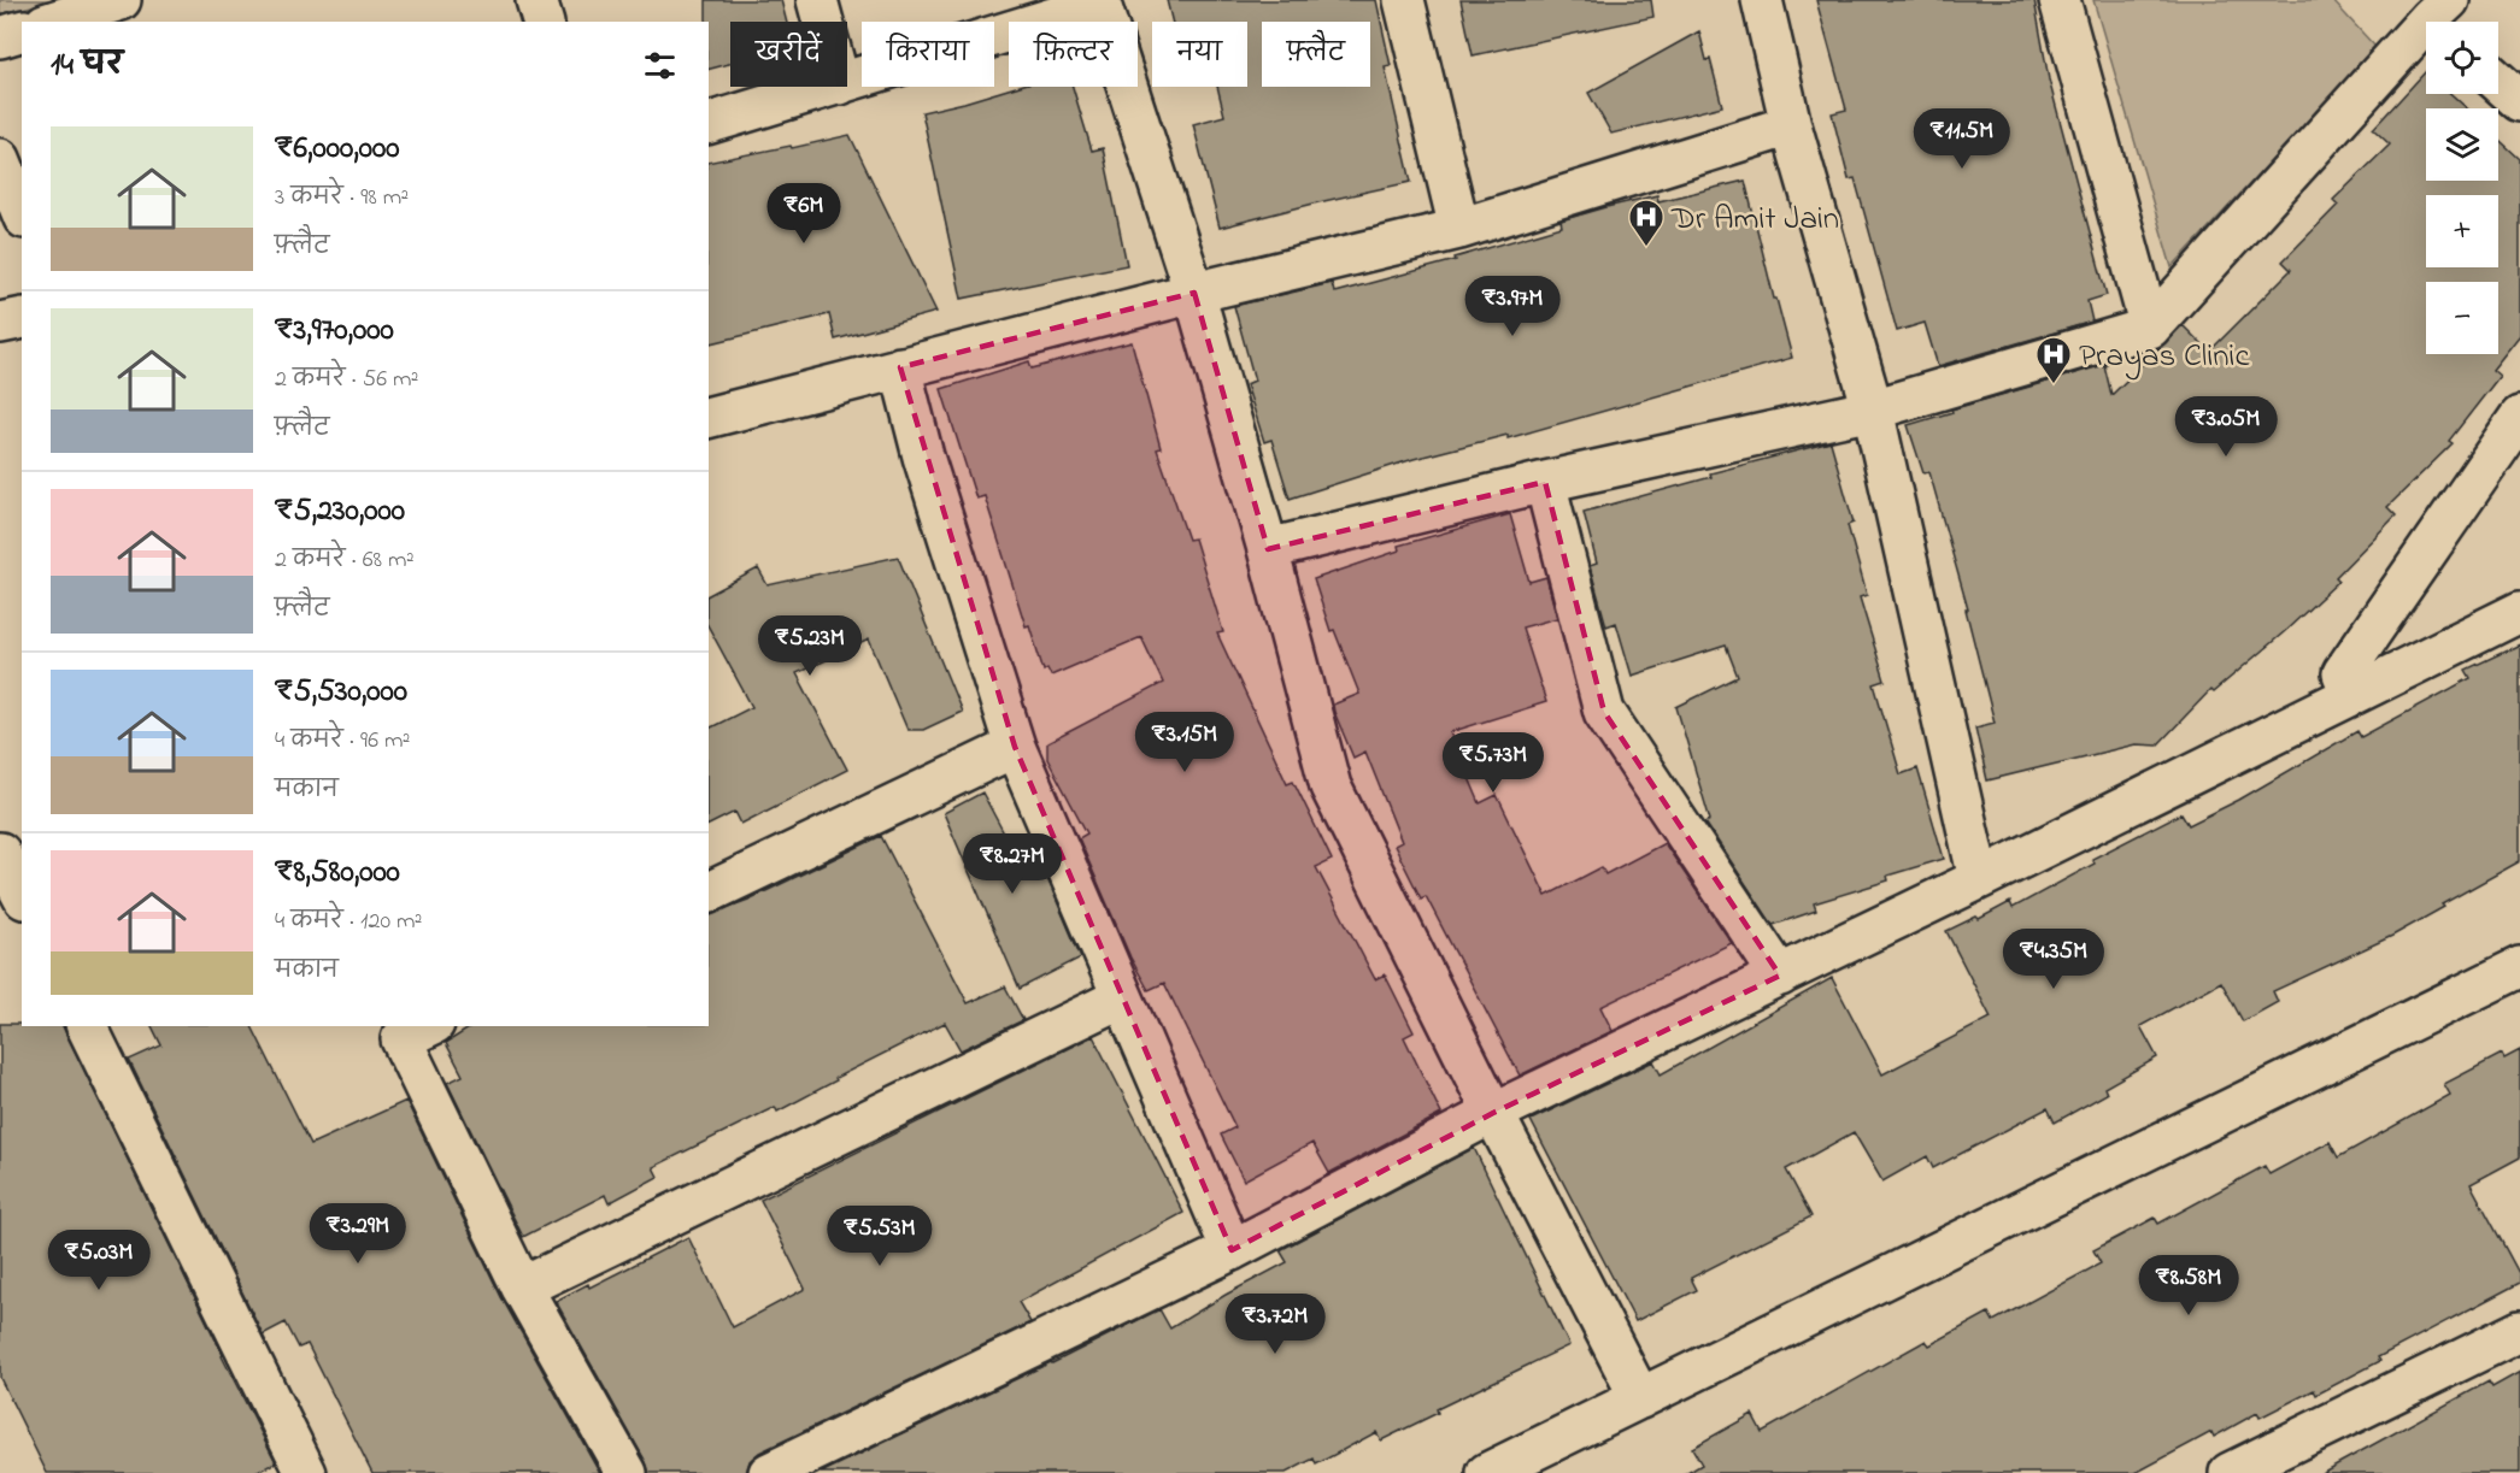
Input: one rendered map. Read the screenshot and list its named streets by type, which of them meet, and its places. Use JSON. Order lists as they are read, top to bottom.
{
  "places": {
    "hospital": ["Dr Amit Jain", "Prayas Clinic"]
  },
  "page": {
    "map_buttons": ["+", "−"],
    "chip": [
      "खरीदें",
      "किराया",
      "फ़िल्टर",
      "नया",
      "फ़्लैट"
    ],
    "heading": "14 घर",
    "price": [
      "₹11.5M",
      "₹6M",
      "₹3.97M",
      "₹3.05M",
      "₹5.23M",
      "₹3.15M",
      "₹5.73M",
      "₹8.27M",
      "₹4.35M",
      "₹3.29M",
      "₹5.53M",
      "₹5.03M",
      "₹8.58M",
      "₹3.72M"
    ],
    "list": [
      {
        "name": "₹6,000,000",
        "note": "3 कमरे · 98 m² · फ़्लैट"
      },
      {
        "name": "₹3,970,000",
        "note": "2 कमरे · 56 m² · फ़्लैट"
      },
      {
        "name": "₹5,230,000",
        "note": "2 कमरे · 68 m² · फ़्लैट"
      },
      {
        "name": "₹5,530,000",
        "note": "4 कमरे · 96 m² · मकान"
      },
      {
        "name": "₹8,580,000",
        "note": "4 कमरे · 120 m² · मकान"
      }
    ]
  }
}
